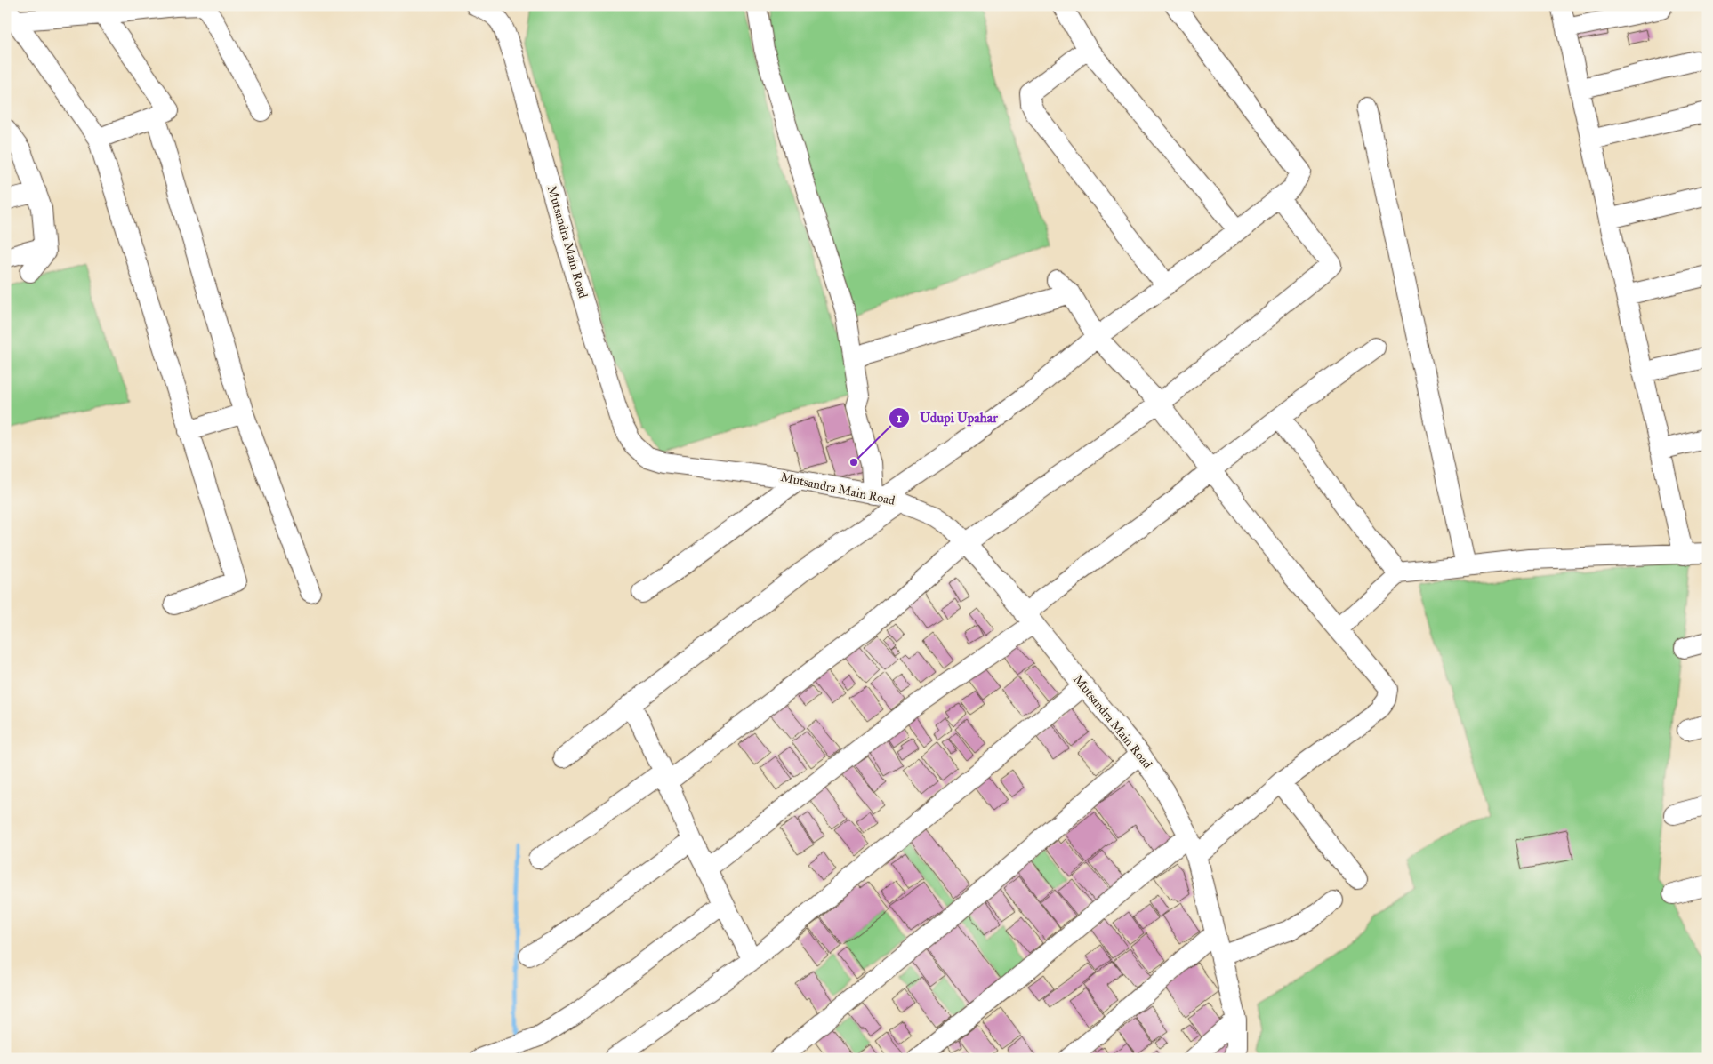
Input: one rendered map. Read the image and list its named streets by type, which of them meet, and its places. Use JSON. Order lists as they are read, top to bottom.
{
  "streets": {
    "street": ["Mutsandra Main Road"]
  },
  "places": ["Udupi Upahar"]
}
